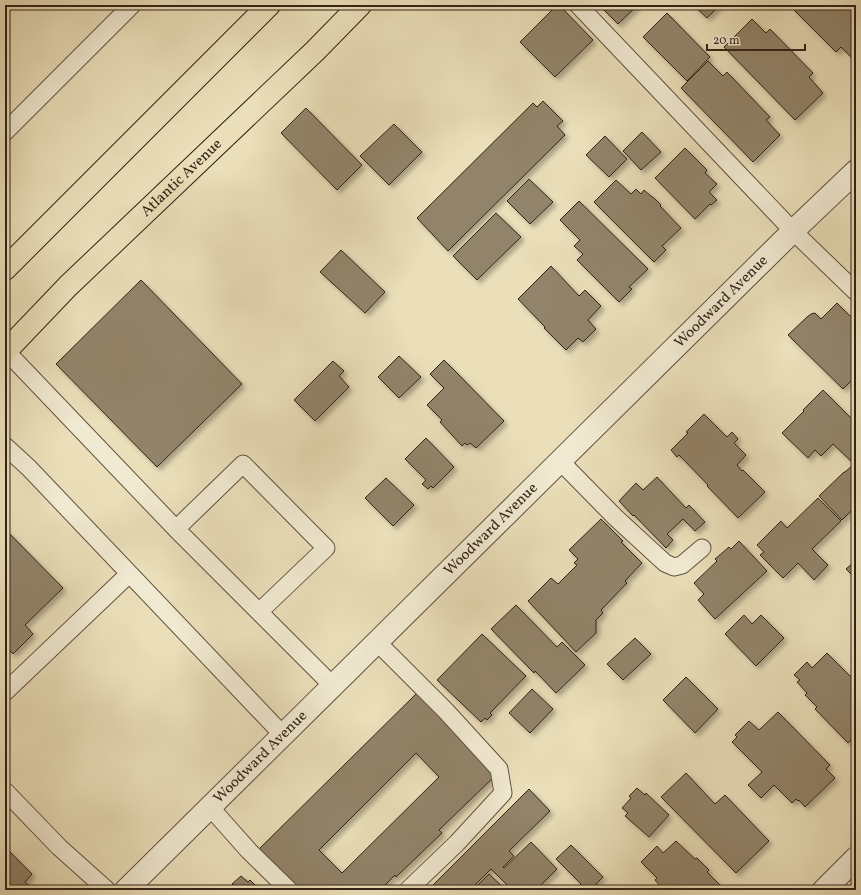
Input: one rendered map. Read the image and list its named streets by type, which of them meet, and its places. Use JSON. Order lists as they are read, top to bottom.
{
  "streets": {
    "main road": ["Atlantic Avenue"],
    "street": ["Woodward Avenue"]
  },
  "scale_bar": "20 m"
}
